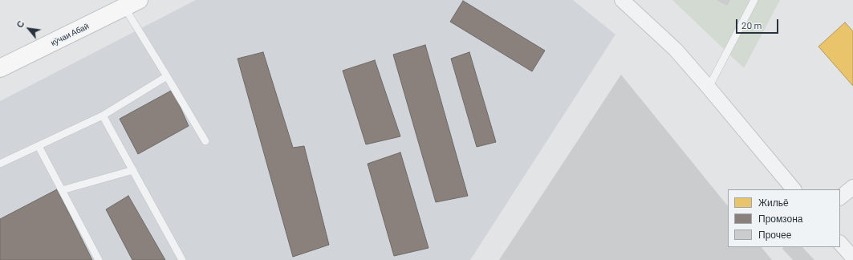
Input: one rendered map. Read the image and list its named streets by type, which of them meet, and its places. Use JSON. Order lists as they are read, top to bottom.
{
  "streets": {
    "street": ["кӯчаи Абаӣ"]
  },
  "legend": ["Жильё", "Промзона", "Прочее"],
  "scale_bar": "20 m",
  "north": "top left"
}
